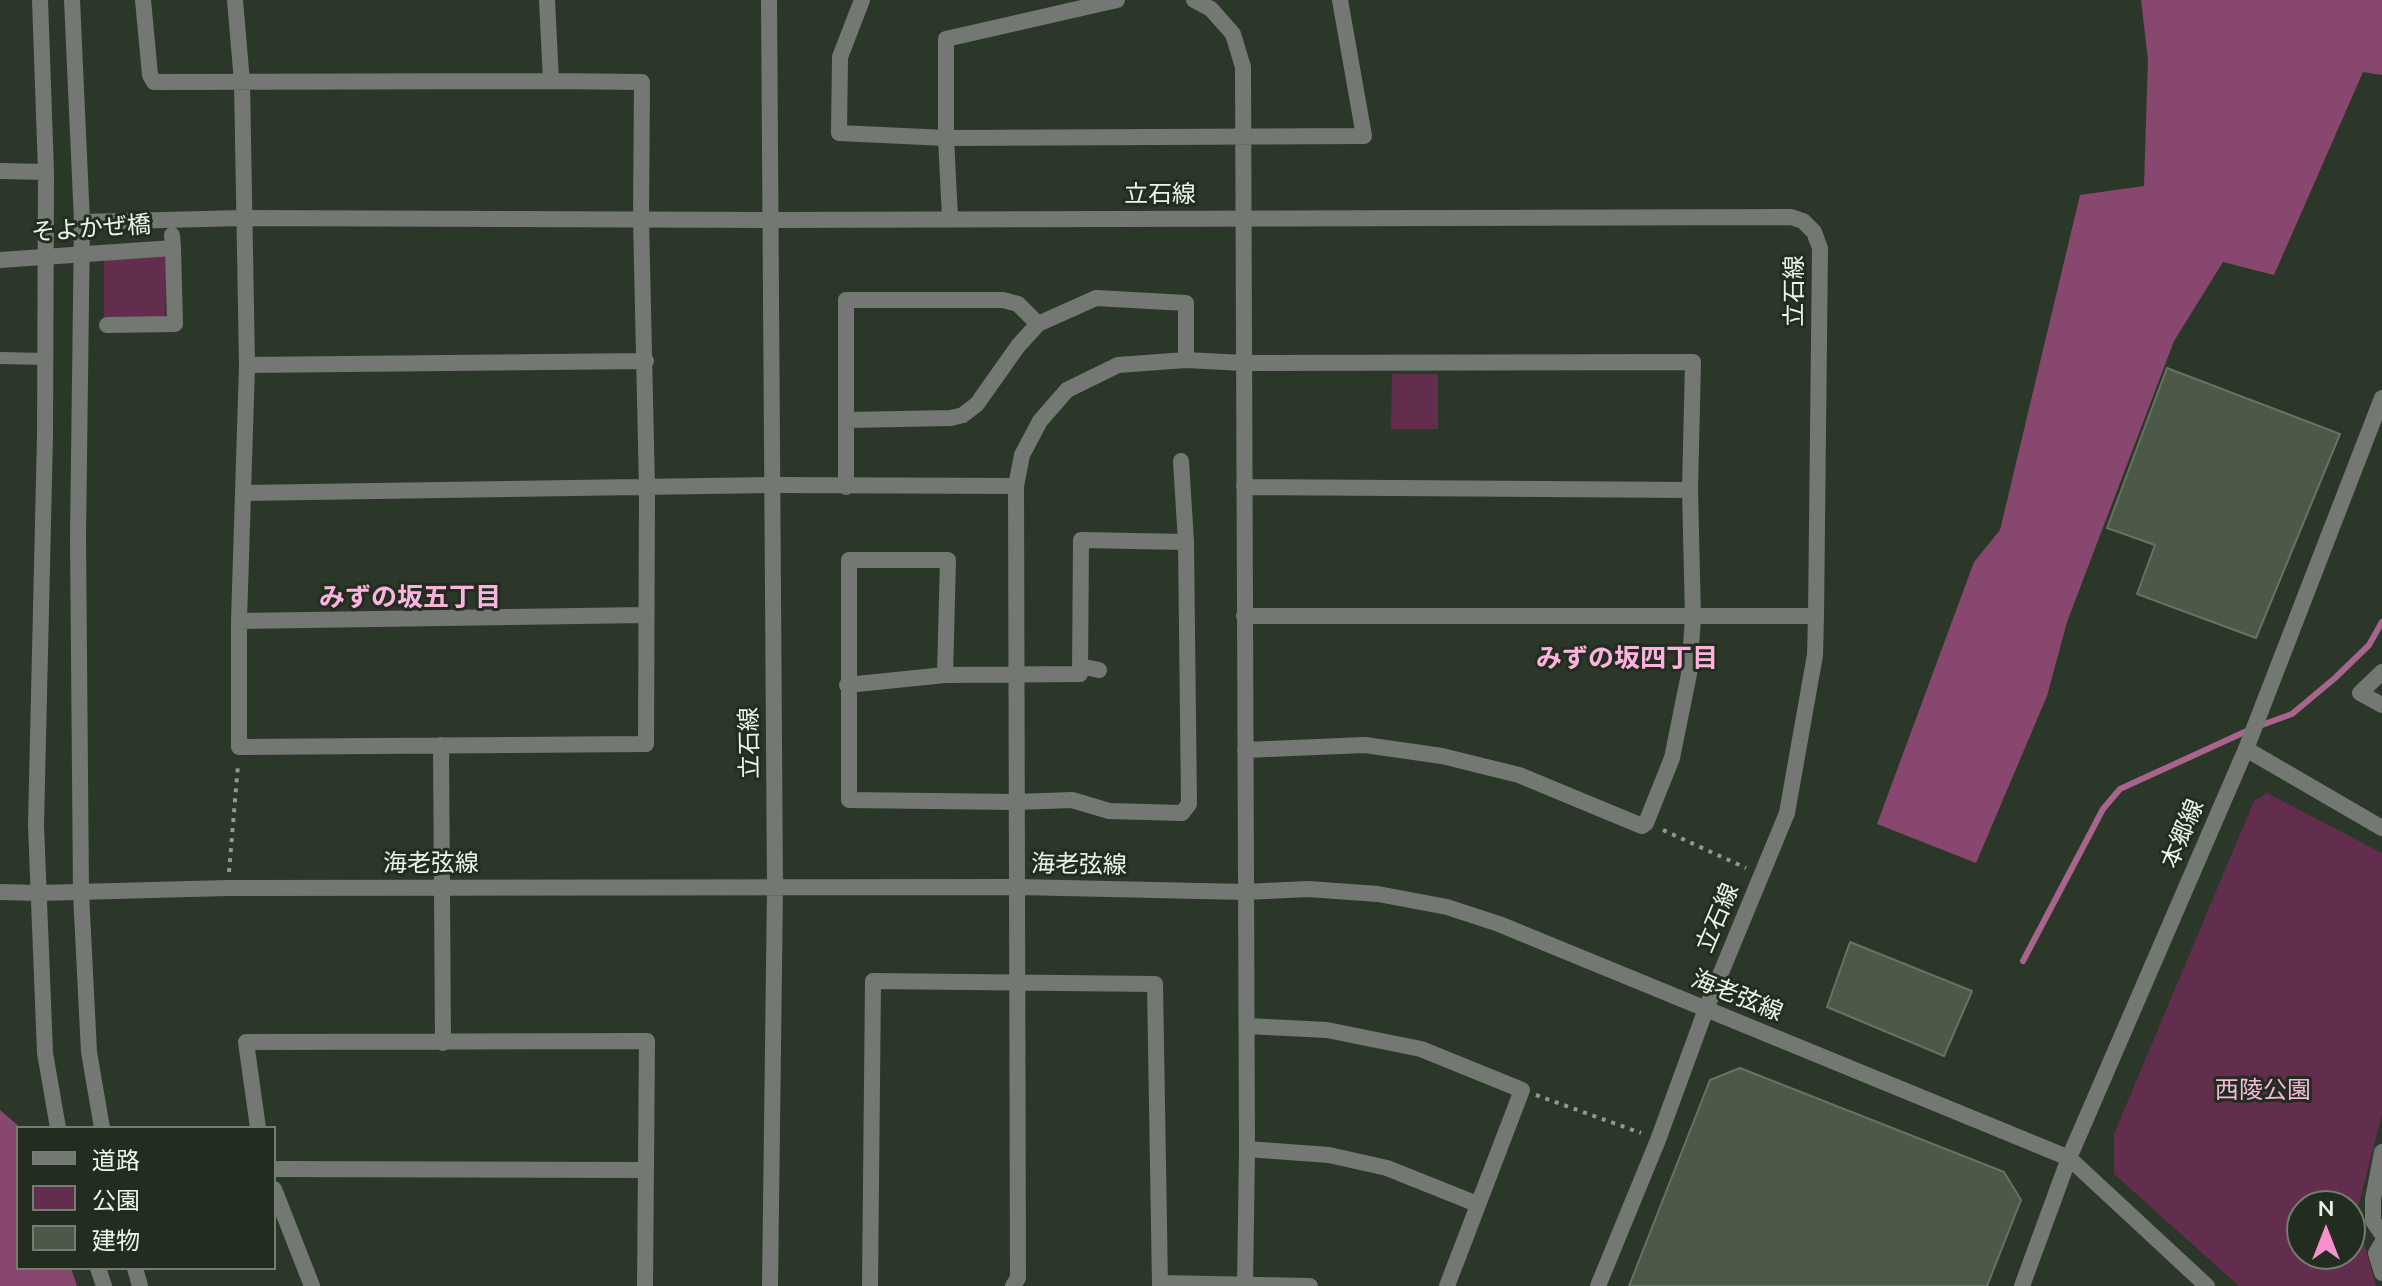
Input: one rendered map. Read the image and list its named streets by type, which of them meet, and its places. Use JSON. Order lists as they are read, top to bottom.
{
  "streets": {
    "street": [
      "立石線",
      "そよかぜ橋",
      "本郷線",
      "海老弦線"
    ]
  },
  "crossings": [
    ["立石線", "海老弦線"],
    ["本郷線", "海老弦線"]
  ],
  "districts": ["みずの坂五丁目", "みずの坂四丁目"],
  "parks": ["西陵公園"],
  "legend": ["道路", "公園", "建物"],
  "north": "top"
}
